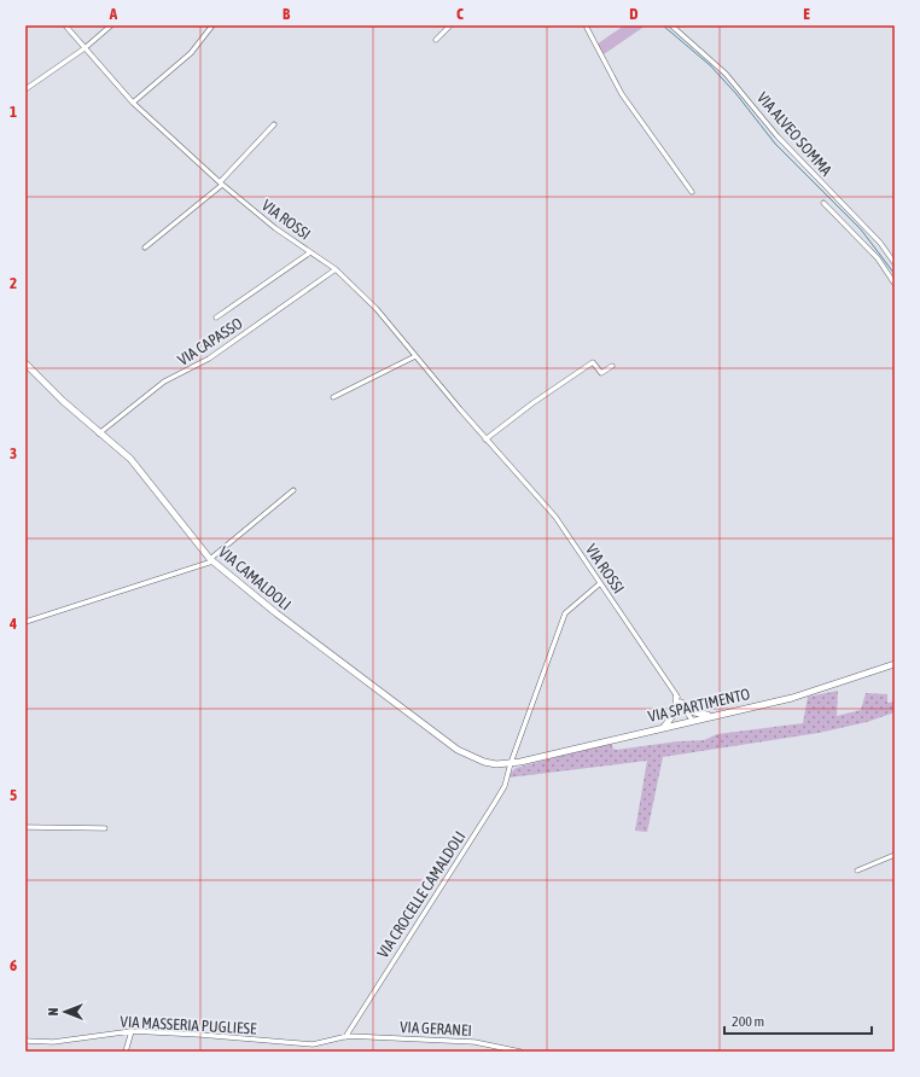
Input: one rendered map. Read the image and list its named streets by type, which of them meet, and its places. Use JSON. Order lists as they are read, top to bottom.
{
  "streets": {
    "street": [
      "VIA ALVEO SOMMA",
      "VIA ROSSI",
      "VIA CAPASSO",
      "VIA CAMALDOLI",
      "VIA SPARTIMENTO",
      "VIA CROCELLE CAMALDOLI",
      "VIA MASSERIA PUGLIESE",
      "VIA GERANEI"
    ]
  },
  "crossings": [
    ["VIA ROSSI", "VIA CAPASSO"],
    ["VIA ROSSI", "VIA SPARTIMENTO"],
    ["VIA ROSSI", "VIA CROCELLE CAMALDOLI"],
    ["VIA CAPASSO", "VIA CAMALDOLI"],
    ["VIA CAMALDOLI", "VIA SPARTIMENTO"],
    ["VIA CAMALDOLI", "VIA CROCELLE CAMALDOLI"],
    ["VIA SPARTIMENTO", "VIA CROCELLE CAMALDOLI"],
    ["VIA CROCELLE CAMALDOLI", "VIA MASSERIA PUGLIESE"],
    ["VIA CROCELLE CAMALDOLI", "VIA GERANEI"],
    ["VIA MASSERIA PUGLIESE", "VIA GERANEI"]
  ],
  "scale_bar": "200 m",
  "north": "left",
  "grid": {
    "columns": [
      "A",
      "B",
      "C",
      "D",
      "E"
    ],
    "rows": [
      "1",
      "2",
      "3",
      "4",
      "5",
      "6"
    ]
  }
}
